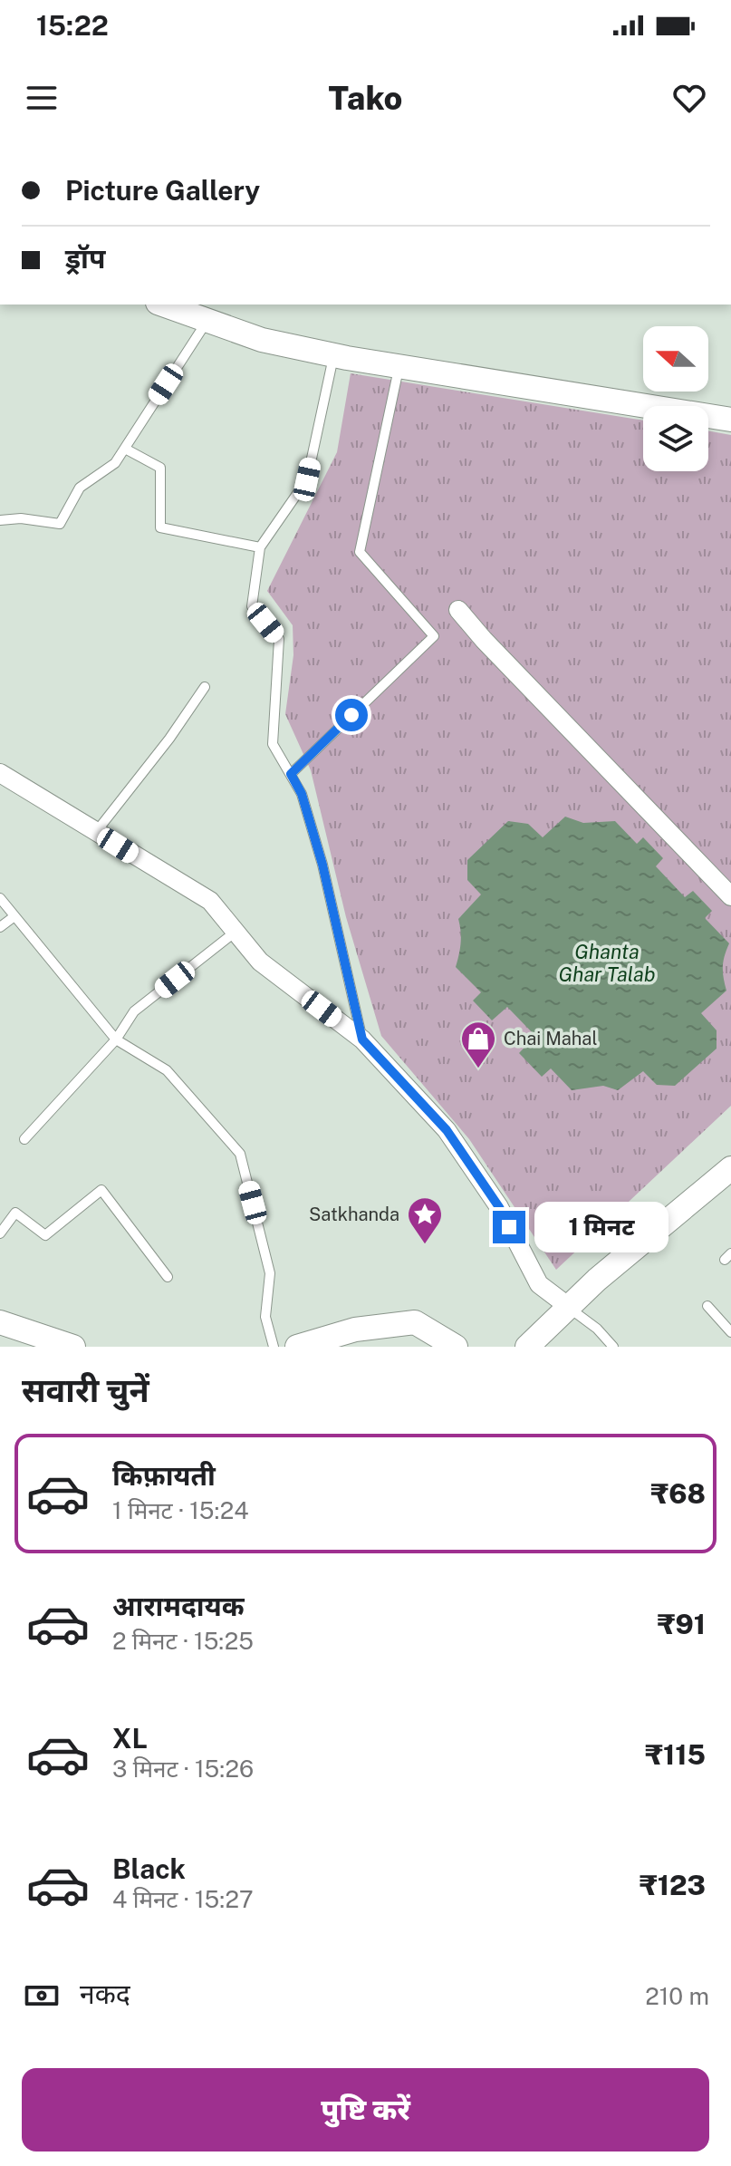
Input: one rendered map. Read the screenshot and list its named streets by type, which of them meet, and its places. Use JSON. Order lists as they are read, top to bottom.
{
  "water": ["Ghanta Ghar Talab"],
  "places": {
    "shop": ["Chai Mahal"],
    "place": ["Satkhanda"]
  },
  "north": "left",
  "page": {
    "status": "15:22",
    "header": "Tako",
    "banner": ["Picture Gallery", "ड्रॉप"],
    "bubble": "1 मिनट",
    "heading": "सवारी चुनें",
    "list": [
      {
        "name": "किफ़ायती",
        "note": "1 मिनट · 15:24",
        "value": "₹68"
      },
      {
        "name": "आरामदायक",
        "note": "2 मिनट · 15:25",
        "value": "₹91"
      },
      {
        "name": "XL",
        "note": "3 मिनट · 15:26",
        "value": "₹115"
      },
      {
        "name": "Black",
        "note": "4 मिनट · 15:27",
        "value": "₹123"
      }
    ],
    "pay": ["नकद", "210 m"],
    "buttons": "पुष्टि करें"
  }
}
